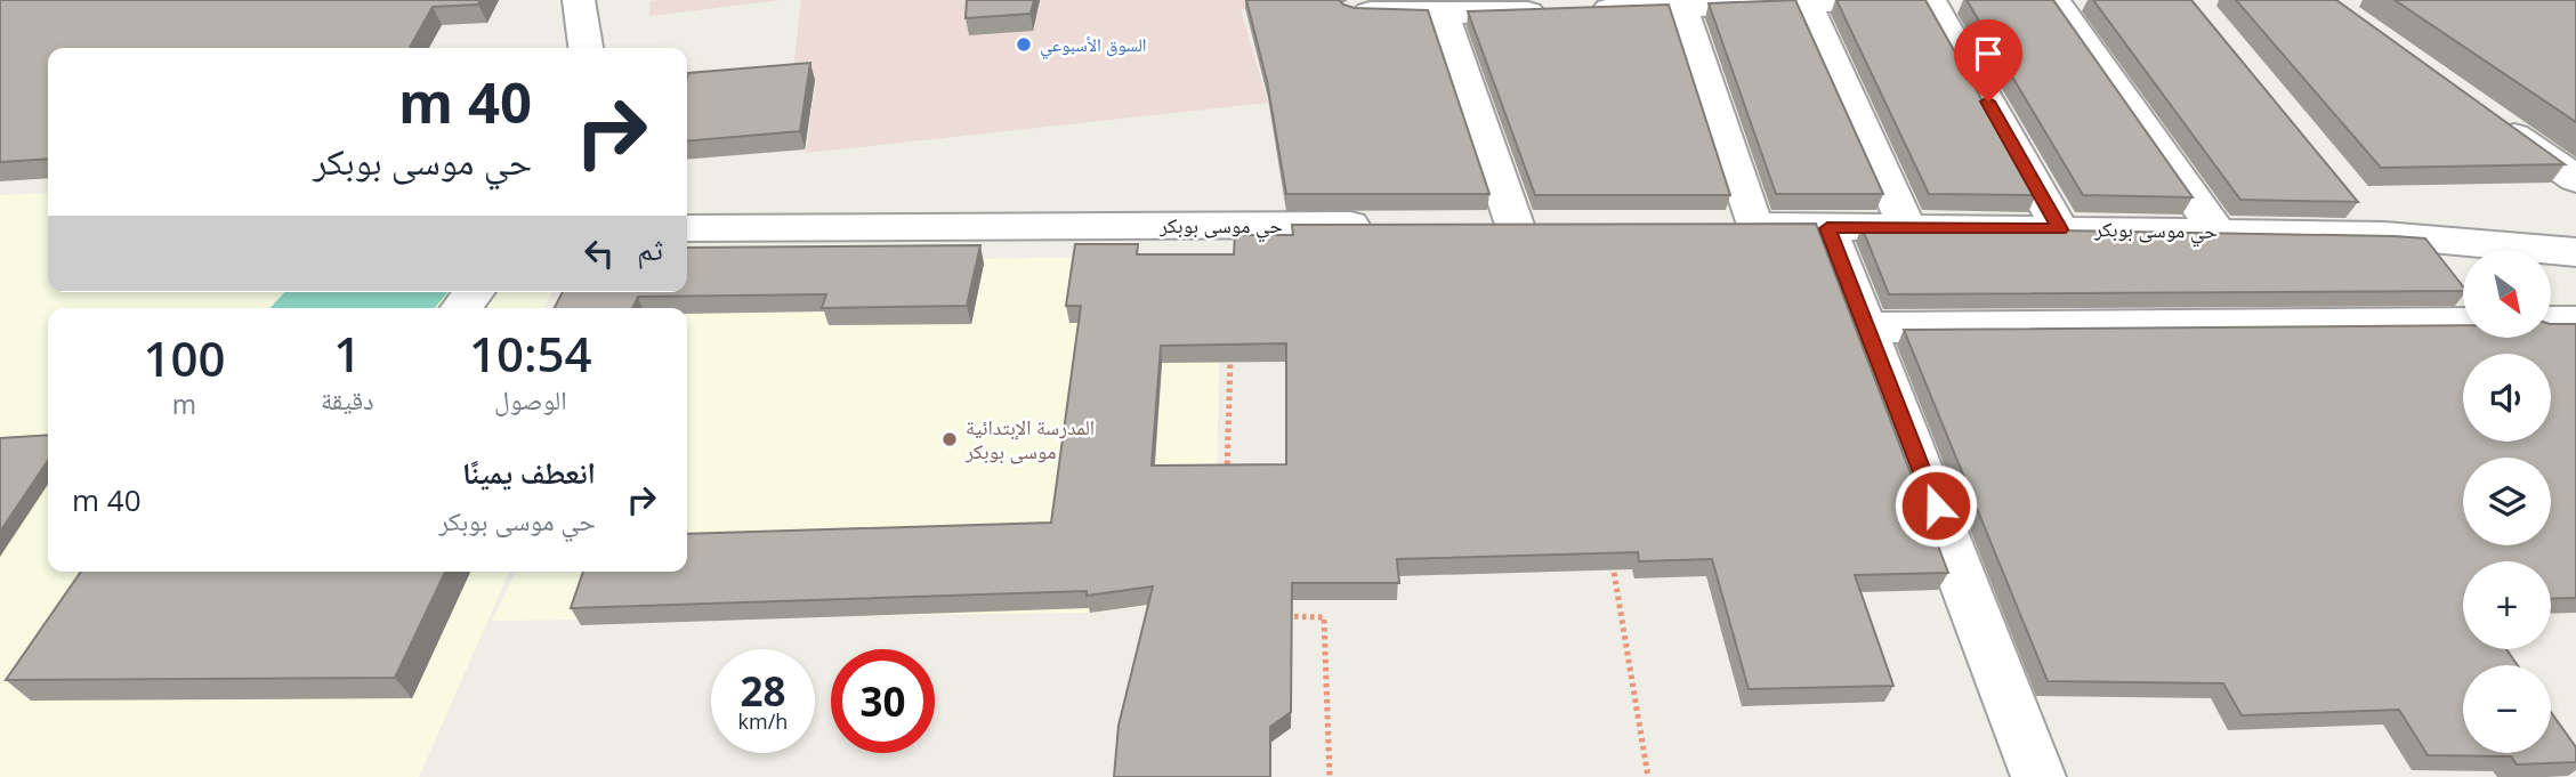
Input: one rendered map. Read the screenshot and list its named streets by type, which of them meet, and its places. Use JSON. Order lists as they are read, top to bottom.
{
  "streets": {
    "street": ["حي موسى بوبكر"]
  },
  "places": ["السوق الأسبوعي", "المدرسة الإبتدائية موسى بوبكر"],
  "north": "bottom right",
  "page": {
    "turn": ["40 m", "حي موسى بوبكر"],
    "then": "ثم",
    "map_buttons": ["+", "−"],
    "eta": [
      "10:54",
      "الوصول",
      "1",
      "دقيقة",
      "100",
      "m"
    ],
    "list": [
      {
        "name": "انعطف يمينًا",
        "note": "حي موسى بوبكر",
        "value": "40 m"
      }
    ],
    "speed": "28 km/h",
    "limit": "30"
  }
}
